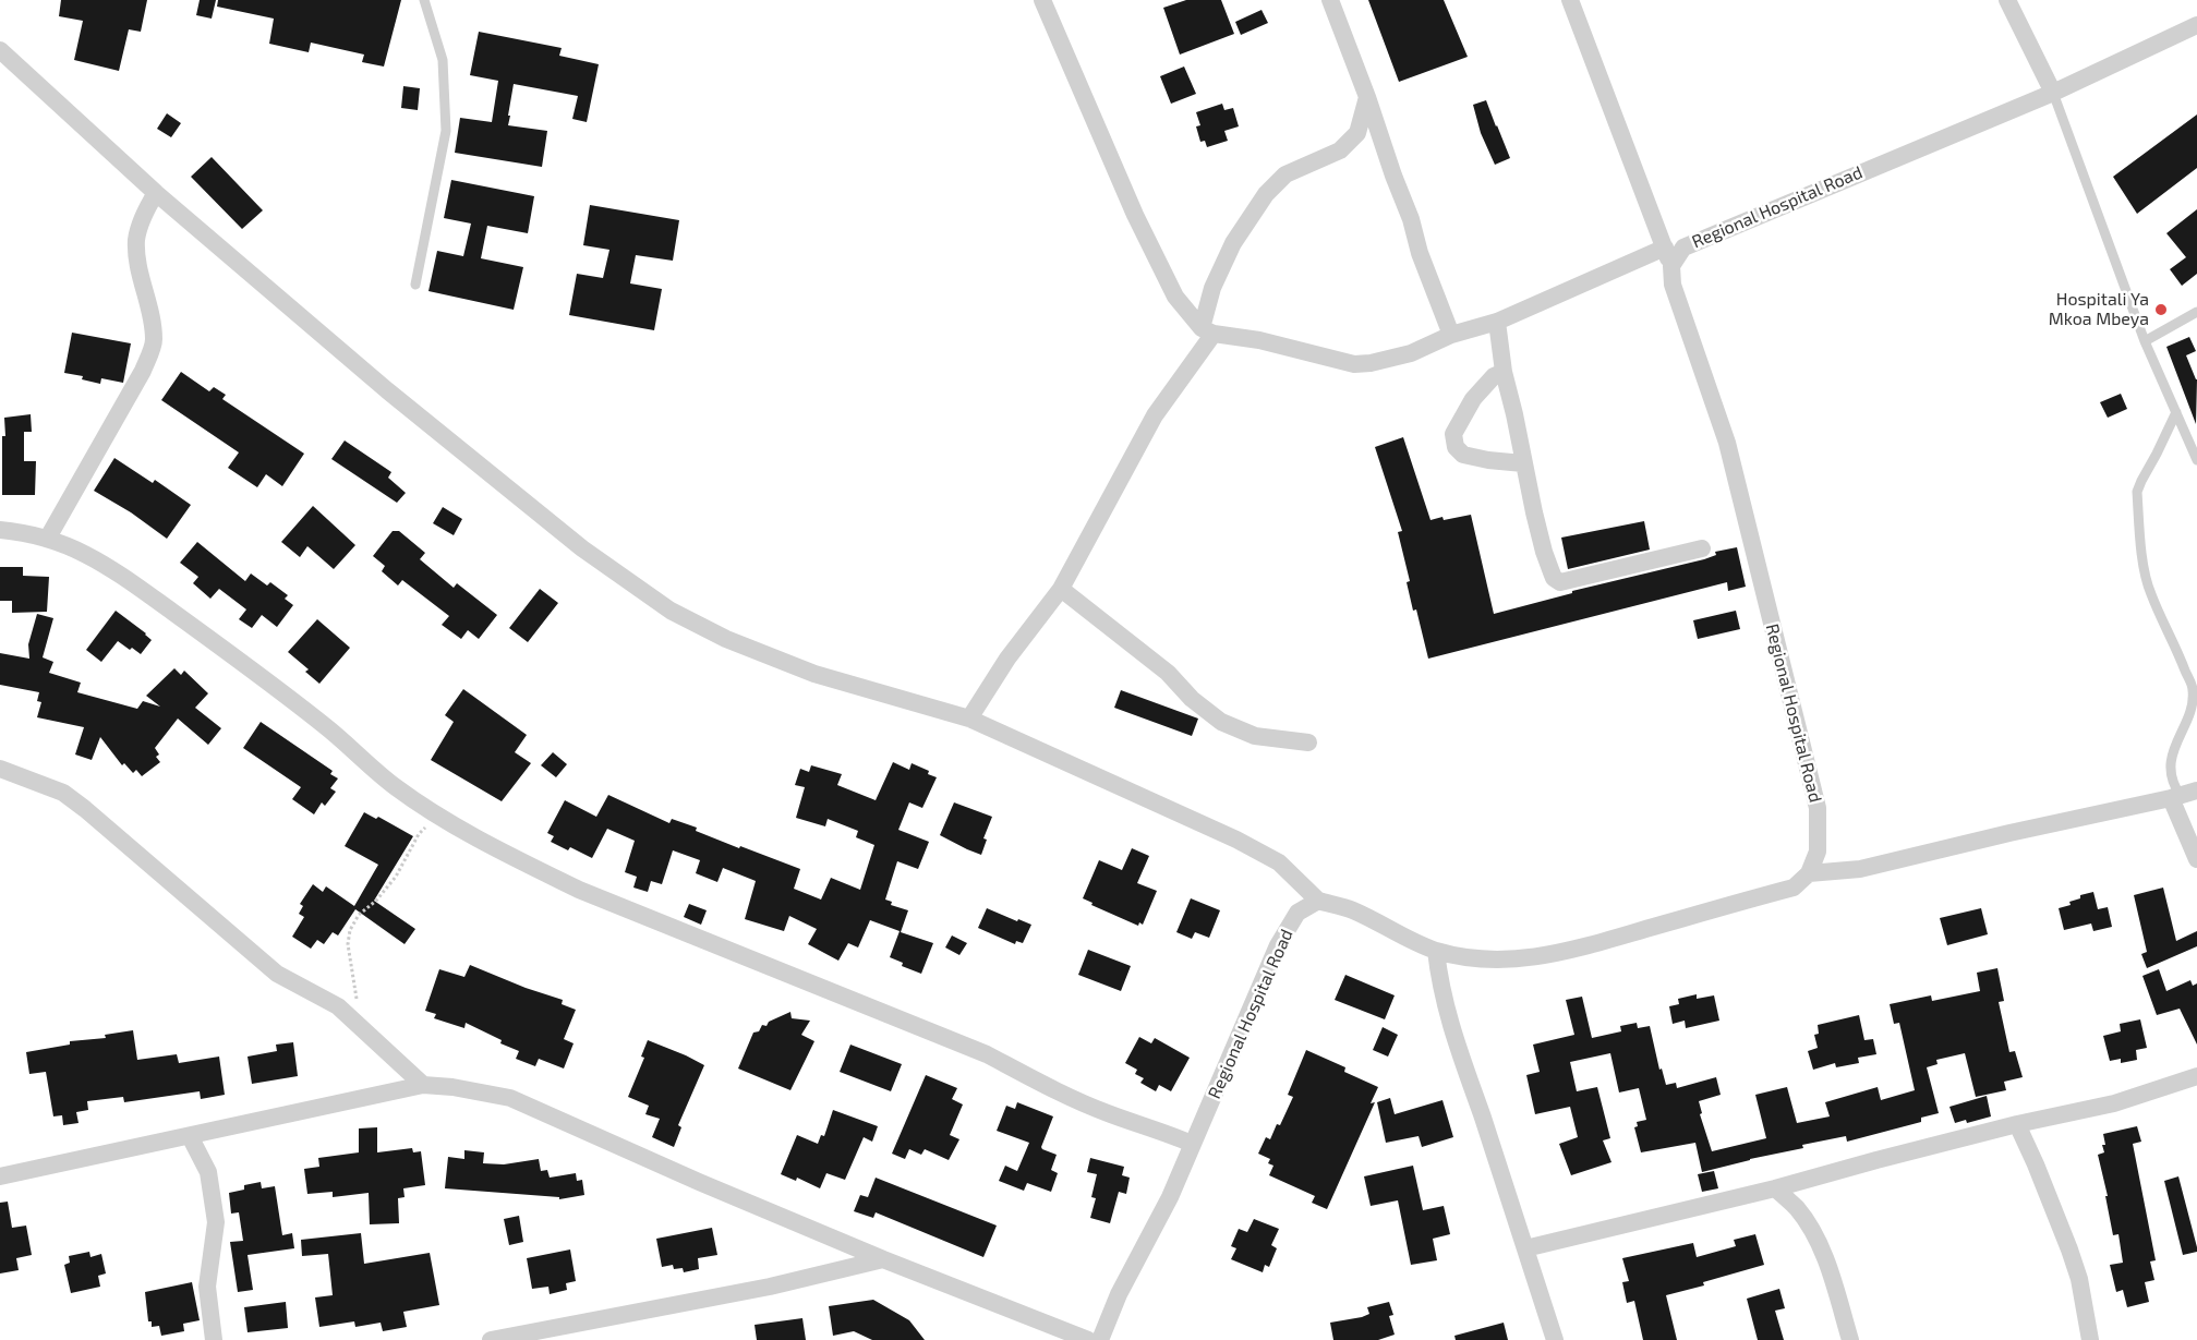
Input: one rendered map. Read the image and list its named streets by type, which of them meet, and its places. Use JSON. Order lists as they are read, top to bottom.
{
  "streets": {
    "street": ["Regional Hospital Road"]
  },
  "places": ["Hospitali Ya Mkoa Mbeya"]
}
